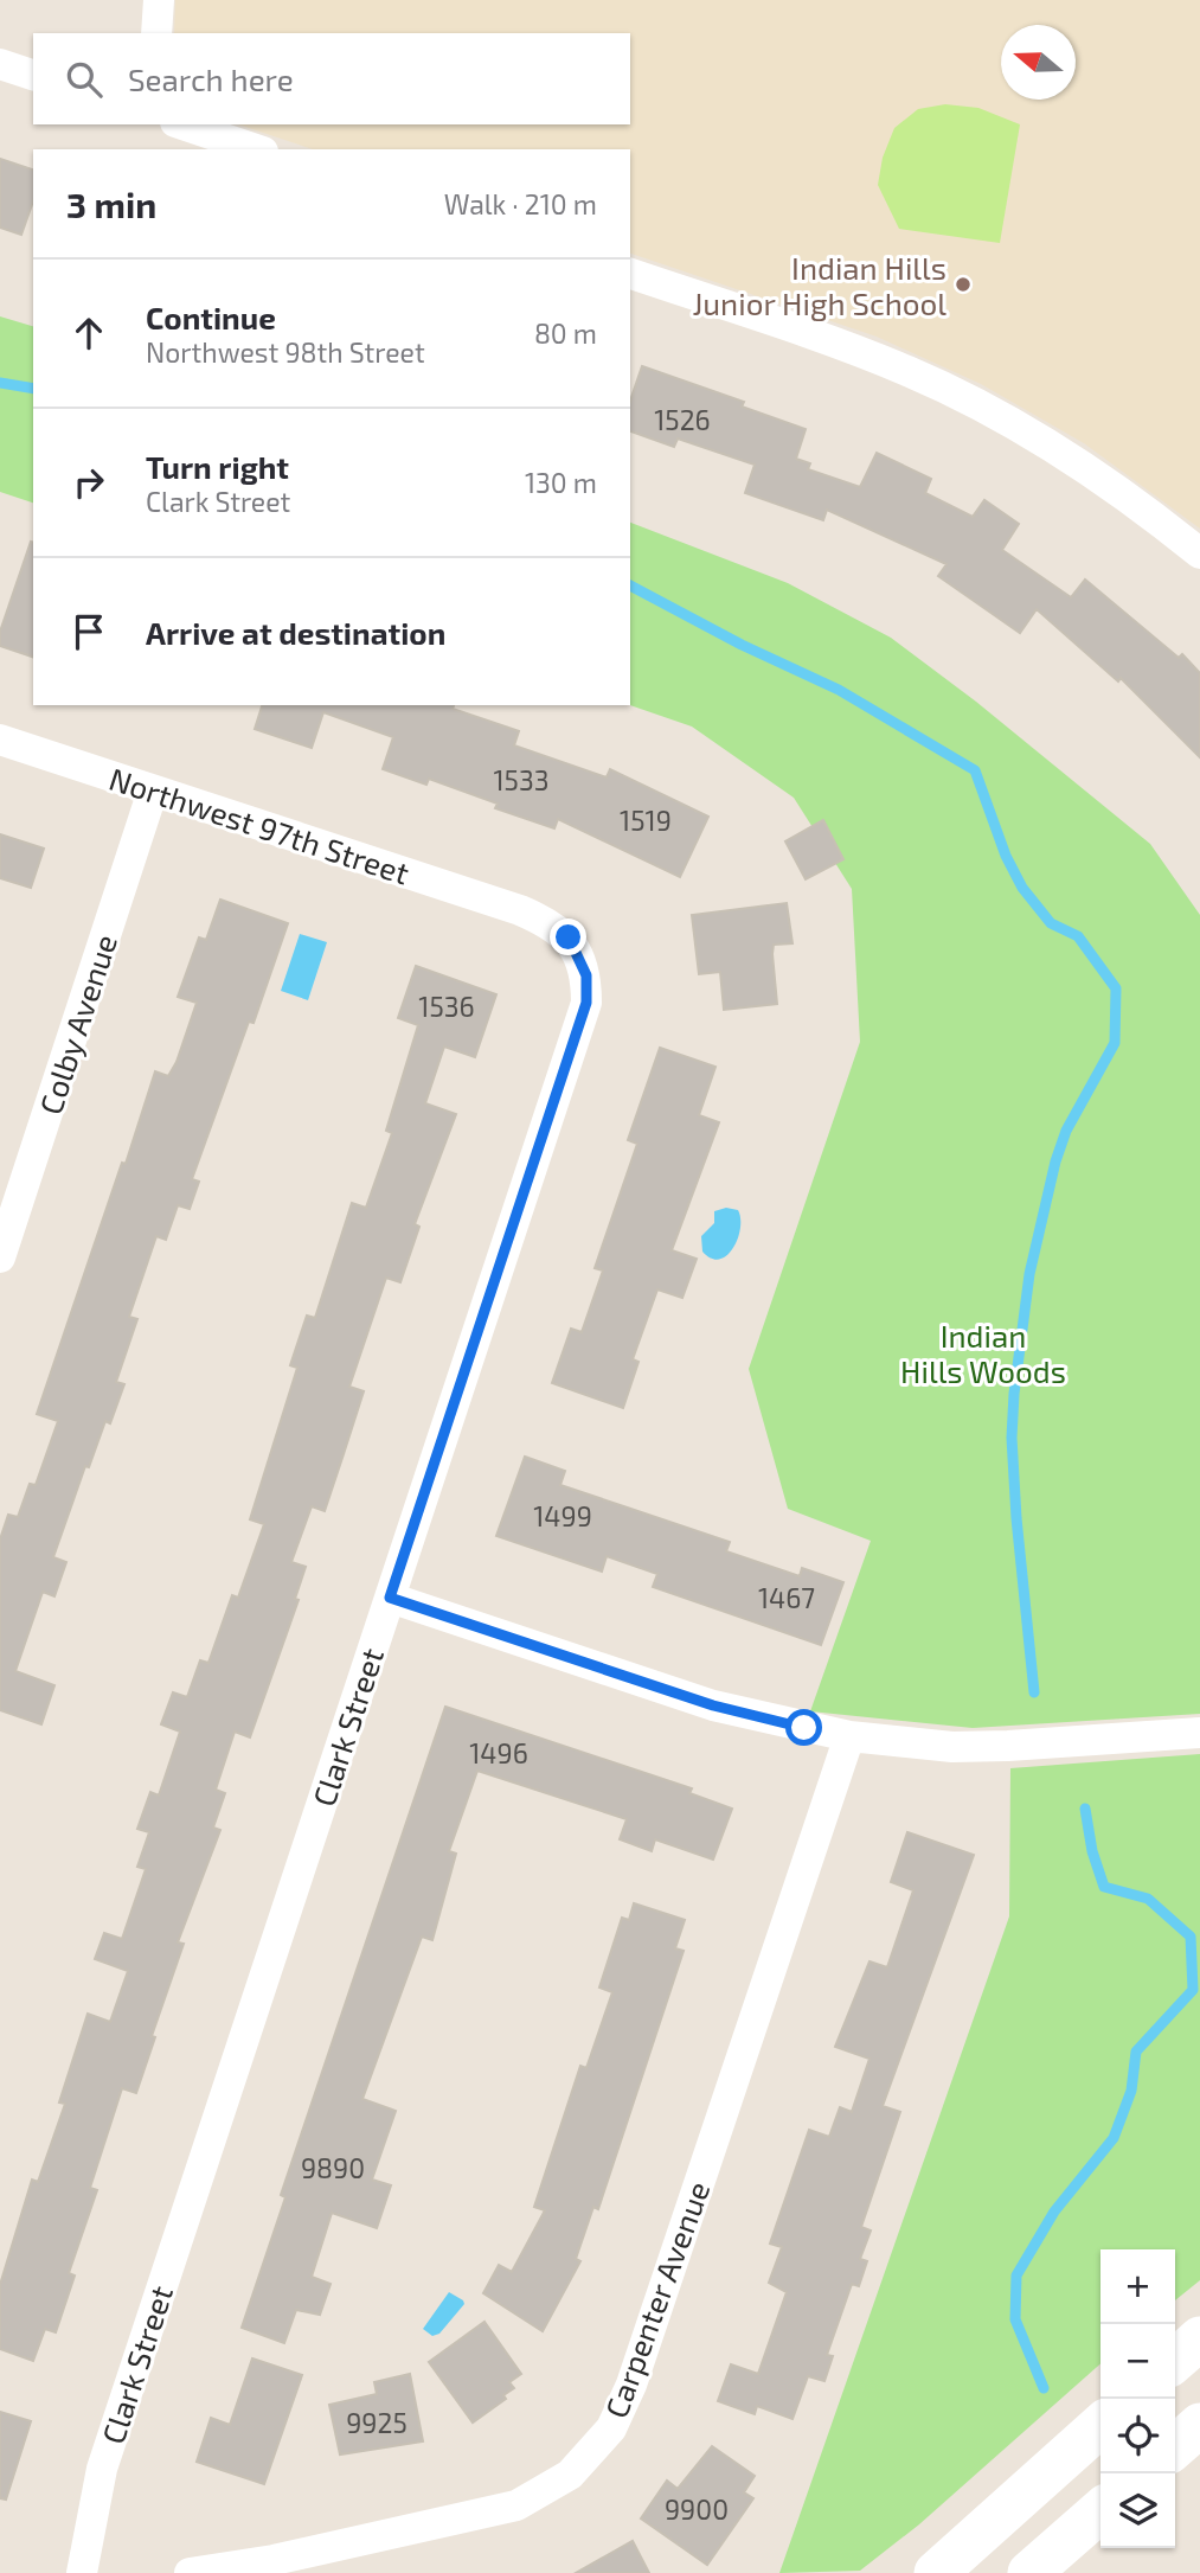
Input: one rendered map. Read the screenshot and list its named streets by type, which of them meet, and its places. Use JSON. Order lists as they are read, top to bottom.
{
  "streets": {
    "street": [
      "Northwest 97th Street",
      "Colby Avenue",
      "Clark Street",
      "Carpenter Avenue"
    ]
  },
  "crossings": [
    ["Northwest 97th Street", "Colby Avenue"],
    ["Northwest 97th Street", "Clark Street"]
  ],
  "parks": ["Indian Hills Woods"],
  "places": ["Indian Hills Junior High School"],
  "house_numbers": [
    "1526",
    "1533",
    "1519",
    "1536",
    "1499",
    "1467",
    "1496",
    "9890",
    "9925",
    "9900"
  ],
  "north": "left",
  "page": {
    "search": "Search here",
    "heading": ["3 min", "Walk · 210 m"],
    "list": [
      ["Continue", "Northwest 98th Street", "80 m"],
      ["Turn right", "Clark Street", "130 m"],
      "Arrive at destination"
    ],
    "map_buttons": ["+", "−"]
  }
}
